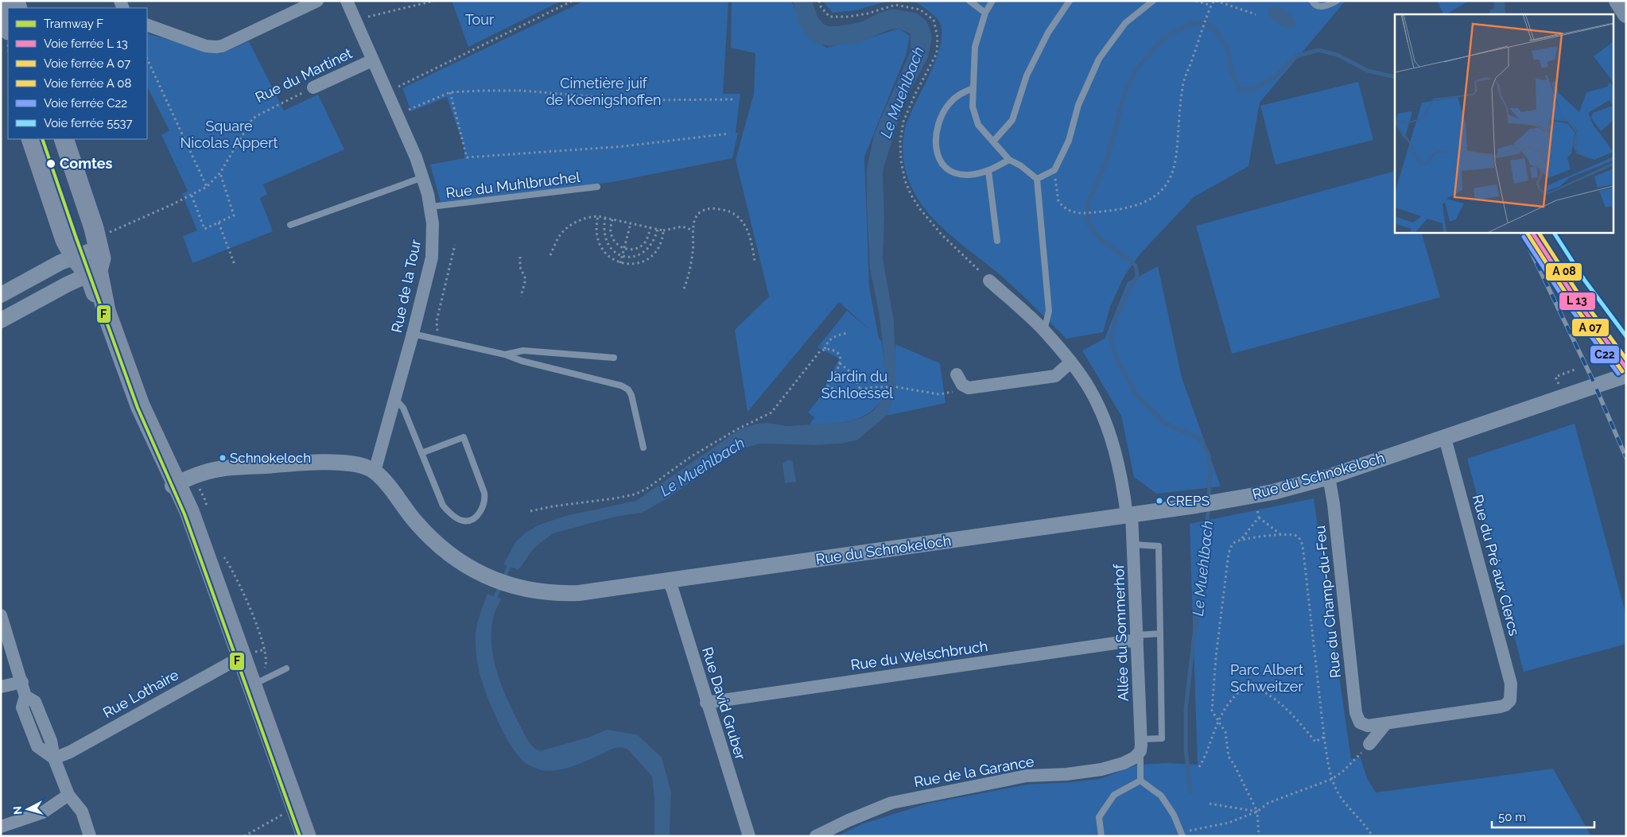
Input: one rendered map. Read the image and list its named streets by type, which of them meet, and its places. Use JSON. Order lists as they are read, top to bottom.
{
  "streets": {
    "street": [
      "Rue du Martinet",
      "Rue de la Tour",
      "Rue du Schnokeloch",
      "Rue du Pré aux Clercs",
      "Rue du Champ-du-Feu",
      "Allée du Sommerhof",
      "Rue du Welschbruch",
      "Rue Lothaire",
      "Rue David Gruber",
      "Rue de la Garance"
    ],
    "lane": ["Rue du Muhlbruchel"]
  },
  "crossings": [
    ["Rue du Martinet", "Rue de la Tour"],
    ["Rue du Muhlbruchel", "Rue de la Tour"],
    ["Rue de la Tour", "Rue du Schnokeloch"],
    ["Rue du Schnokeloch", "Rue du Pré aux Clercs"],
    ["Rue du Schnokeloch", "Rue du Champ-du-Feu"],
    ["Rue du Schnokeloch", "Allée du Sommerhof"],
    ["Rue du Schnokeloch", "Rue David Gruber"],
    ["Rue du Pré aux Clercs", "Rue du Champ-du-Feu"],
    ["Allée du Sommerhof", "Rue du Welschbruch"],
    ["Allée du Sommerhof", "Rue de la Garance"],
    ["Rue du Welschbruch", "Rue David Gruber"]
  ],
  "water": ["Le Muehlbach"],
  "parks": [
    "Tour",
    "Cimetière juif de Koenigshoffen",
    "Square Nicolas Appert",
    "Jardin du Schloessel",
    "Parc Albert Schweitzer"
  ],
  "places": ["Comtes", "Schnokeloch", "CREPS"],
  "lines": ["tram line F", "rail line 5537", "rail line C22"],
  "legend": [
    "Tramway F",
    "Voie ferrée L 13",
    "Voie ferrée A 07",
    "Voie ferrée A 08",
    "Voie ferrée C22",
    "Voie ferrée 5537"
  ],
  "scale_bar": "50 m",
  "north": "left"
}
